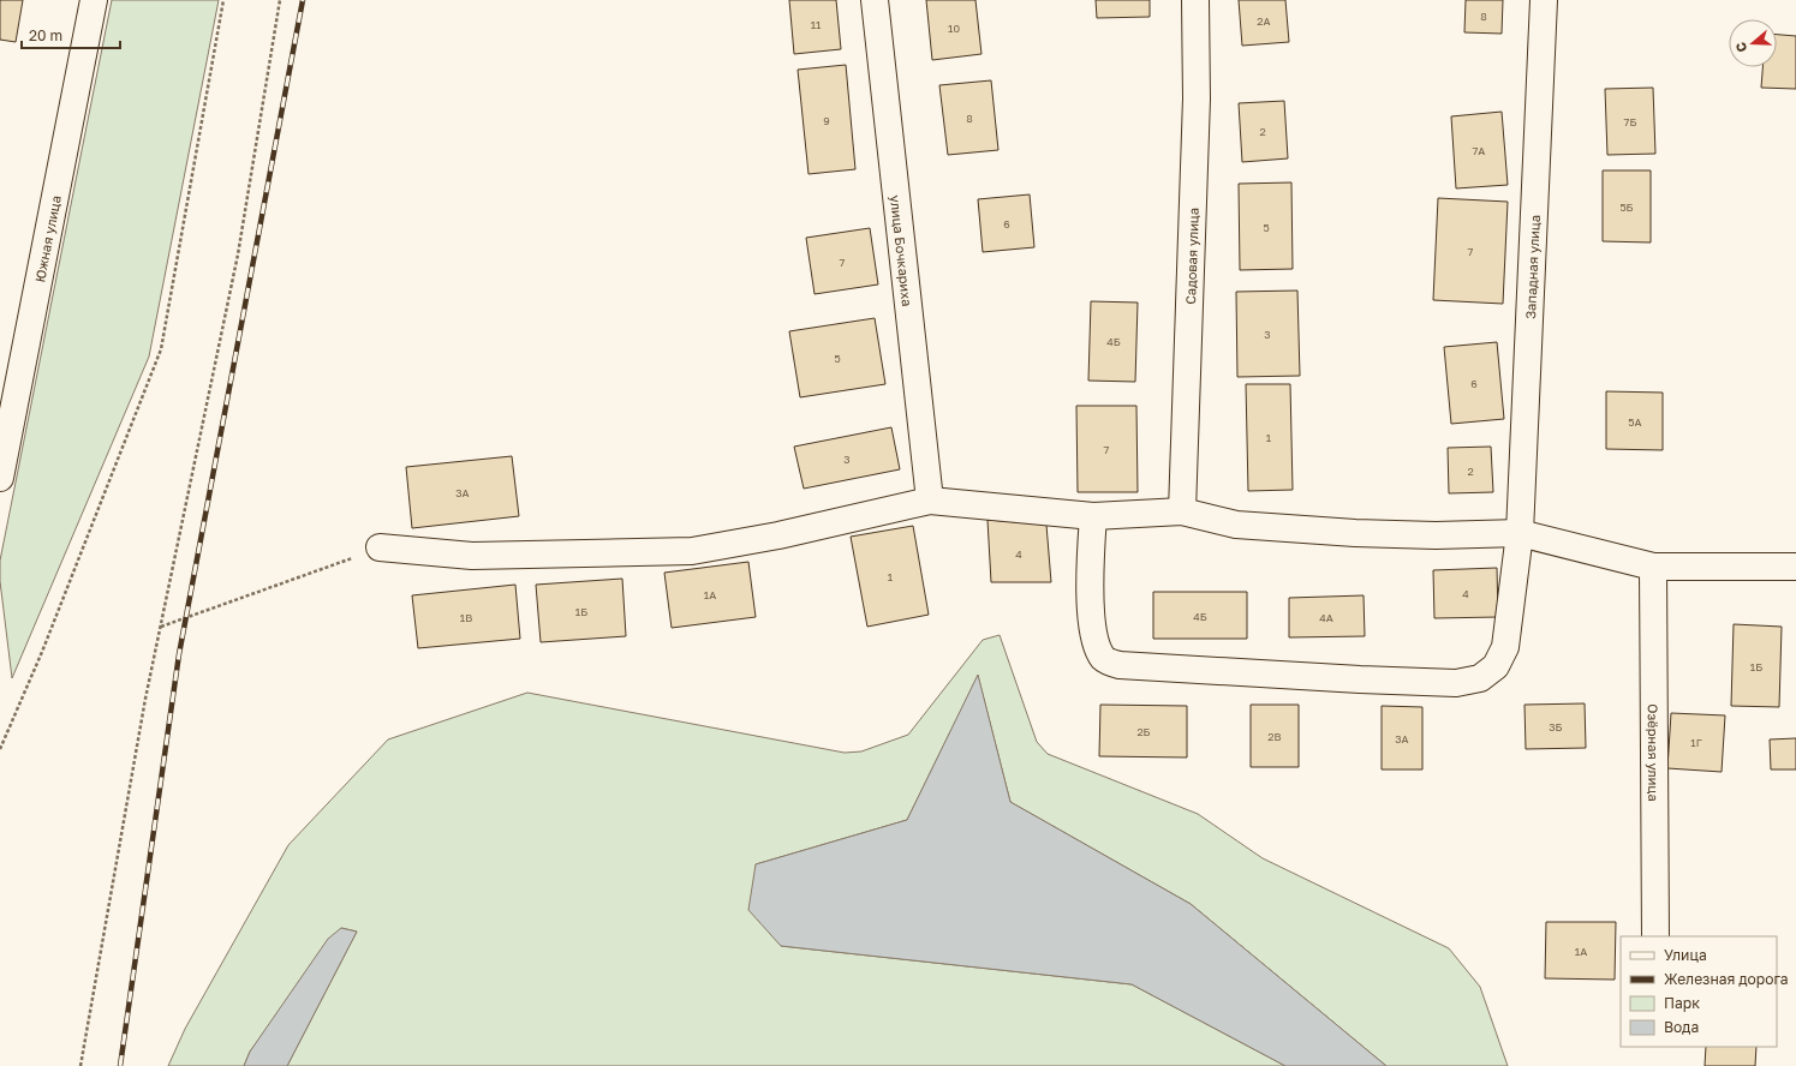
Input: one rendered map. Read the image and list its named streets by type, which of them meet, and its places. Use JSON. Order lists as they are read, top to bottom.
{
  "streets": {
    "street": [
      "Южная улица",
      "улица Бочкариха",
      "Садовая улица",
      "Западная улица",
      "Озёрная улица"
    ]
  },
  "house_numbers": [
    "8",
    "2А",
    "11",
    "10",
    "8",
    "9",
    "7Б",
    "2",
    "7А",
    "5Б",
    "6",
    "5",
    "7",
    "7",
    "3",
    "4Б",
    "5",
    "6",
    "5А",
    "1",
    "7",
    "3",
    "2",
    "3А",
    "4",
    "1",
    "4",
    "1А",
    "1Б",
    "4Б",
    "1В",
    "4А",
    "1Б",
    "3Б",
    "2Б",
    "2В",
    "3А",
    "1Г",
    "1А"
  ],
  "legend": [
    "Улица",
    "Железная дорога",
    "Парк",
    "Вода"
  ],
  "scale_bar": "20 m",
  "north": "left"
}
